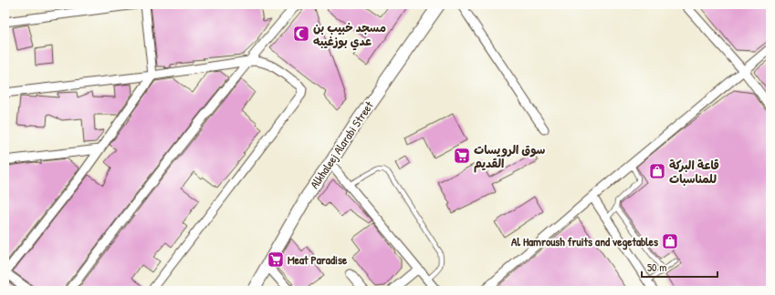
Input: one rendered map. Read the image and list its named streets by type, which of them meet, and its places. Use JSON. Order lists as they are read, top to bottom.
{
  "streets": {
    "main road": ["Alkhaleej Alarabi Street"]
  },
  "places": {
    "mosque": ["مسجد خبيب بن عدي بوزغيبه"],
    "supermarket": ["سوق الرويسات القديم", "Meat Paradise"],
    "shop": ["قاعة البركة للمناسبات", "Al Hamroush fruits and vegetables"]
  },
  "scale_bar": "50 m"
}
